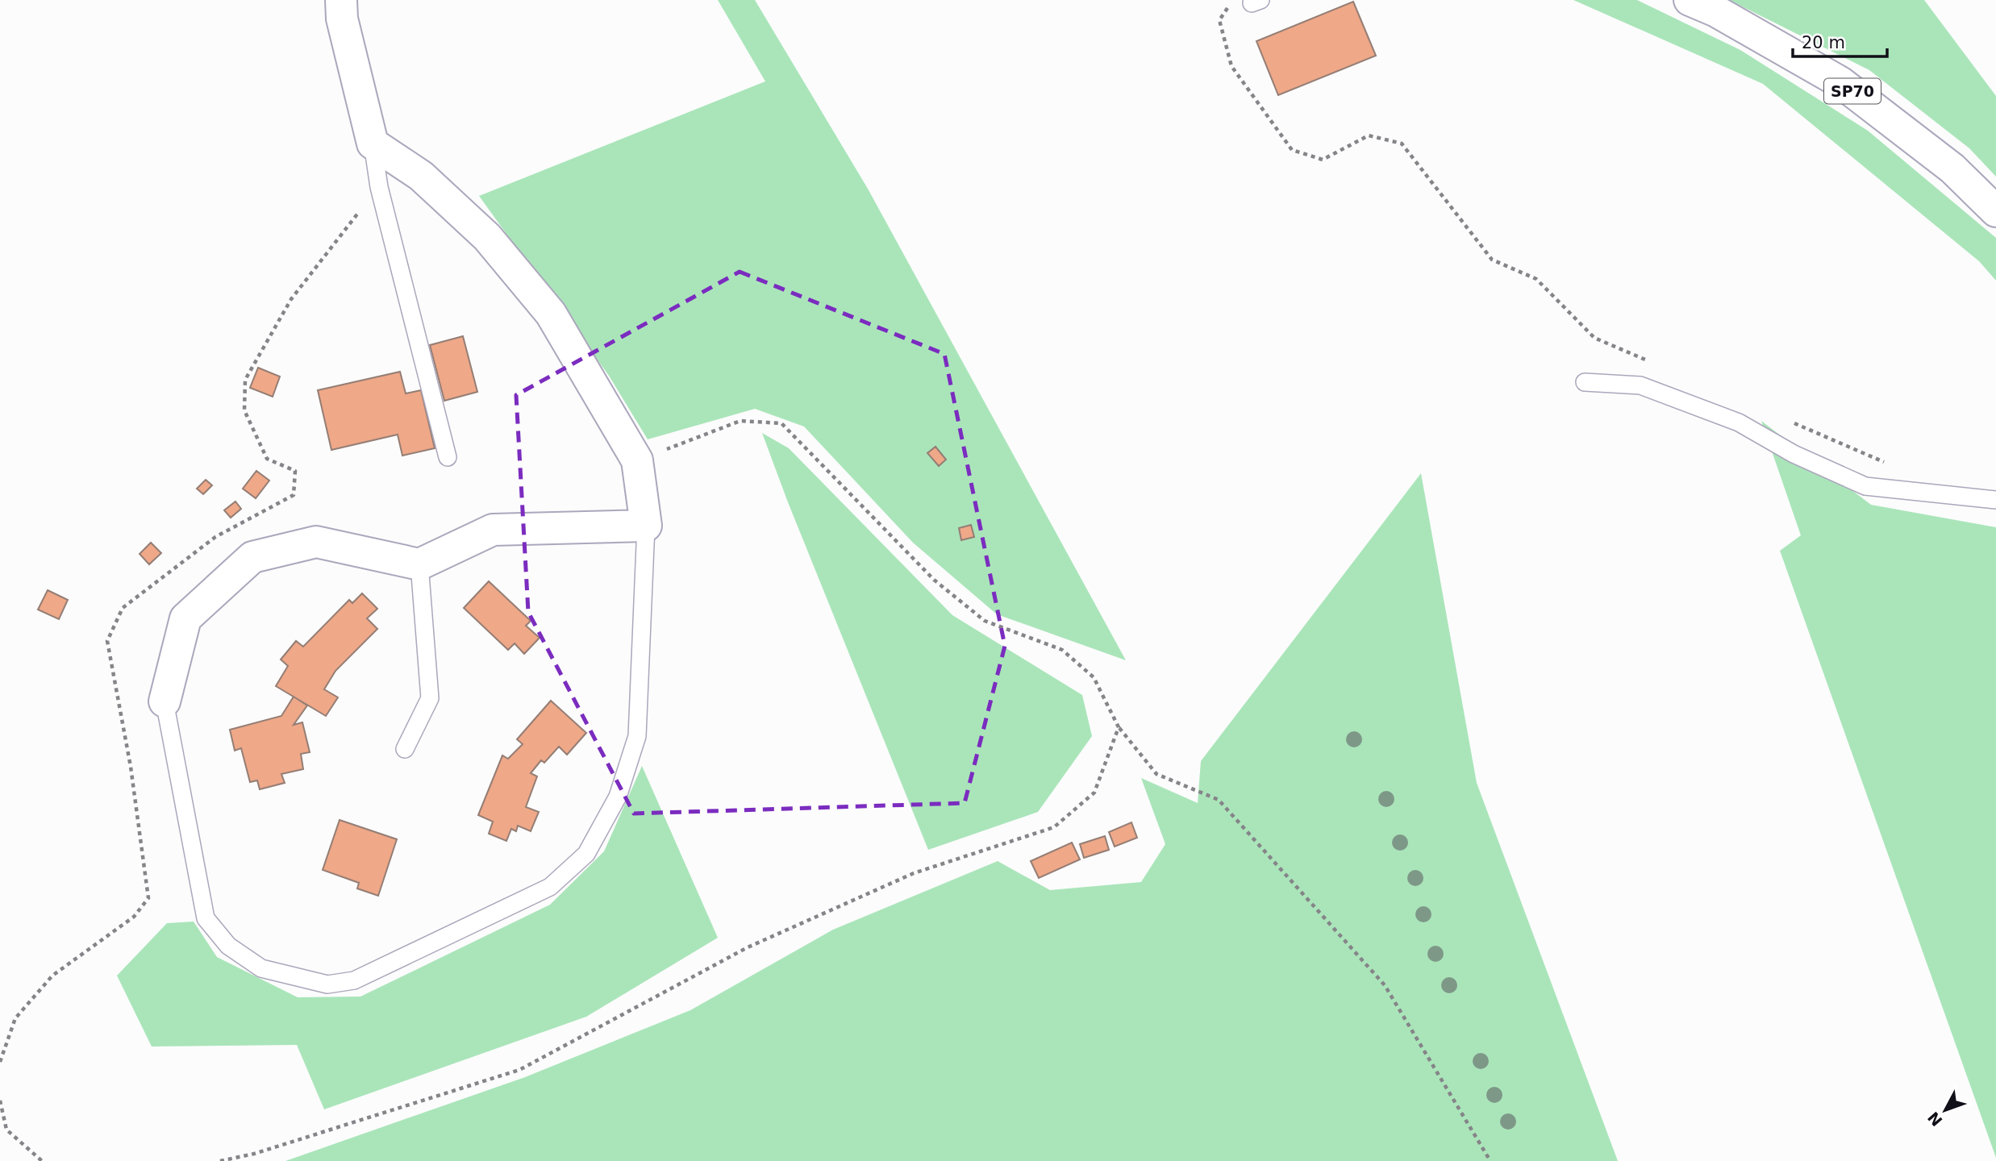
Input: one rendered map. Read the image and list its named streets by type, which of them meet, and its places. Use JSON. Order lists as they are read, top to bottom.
{
  "streets": {
    "street": ["SP70"]
  },
  "scale_bar": "20 m",
  "north": "bottom left"
}
